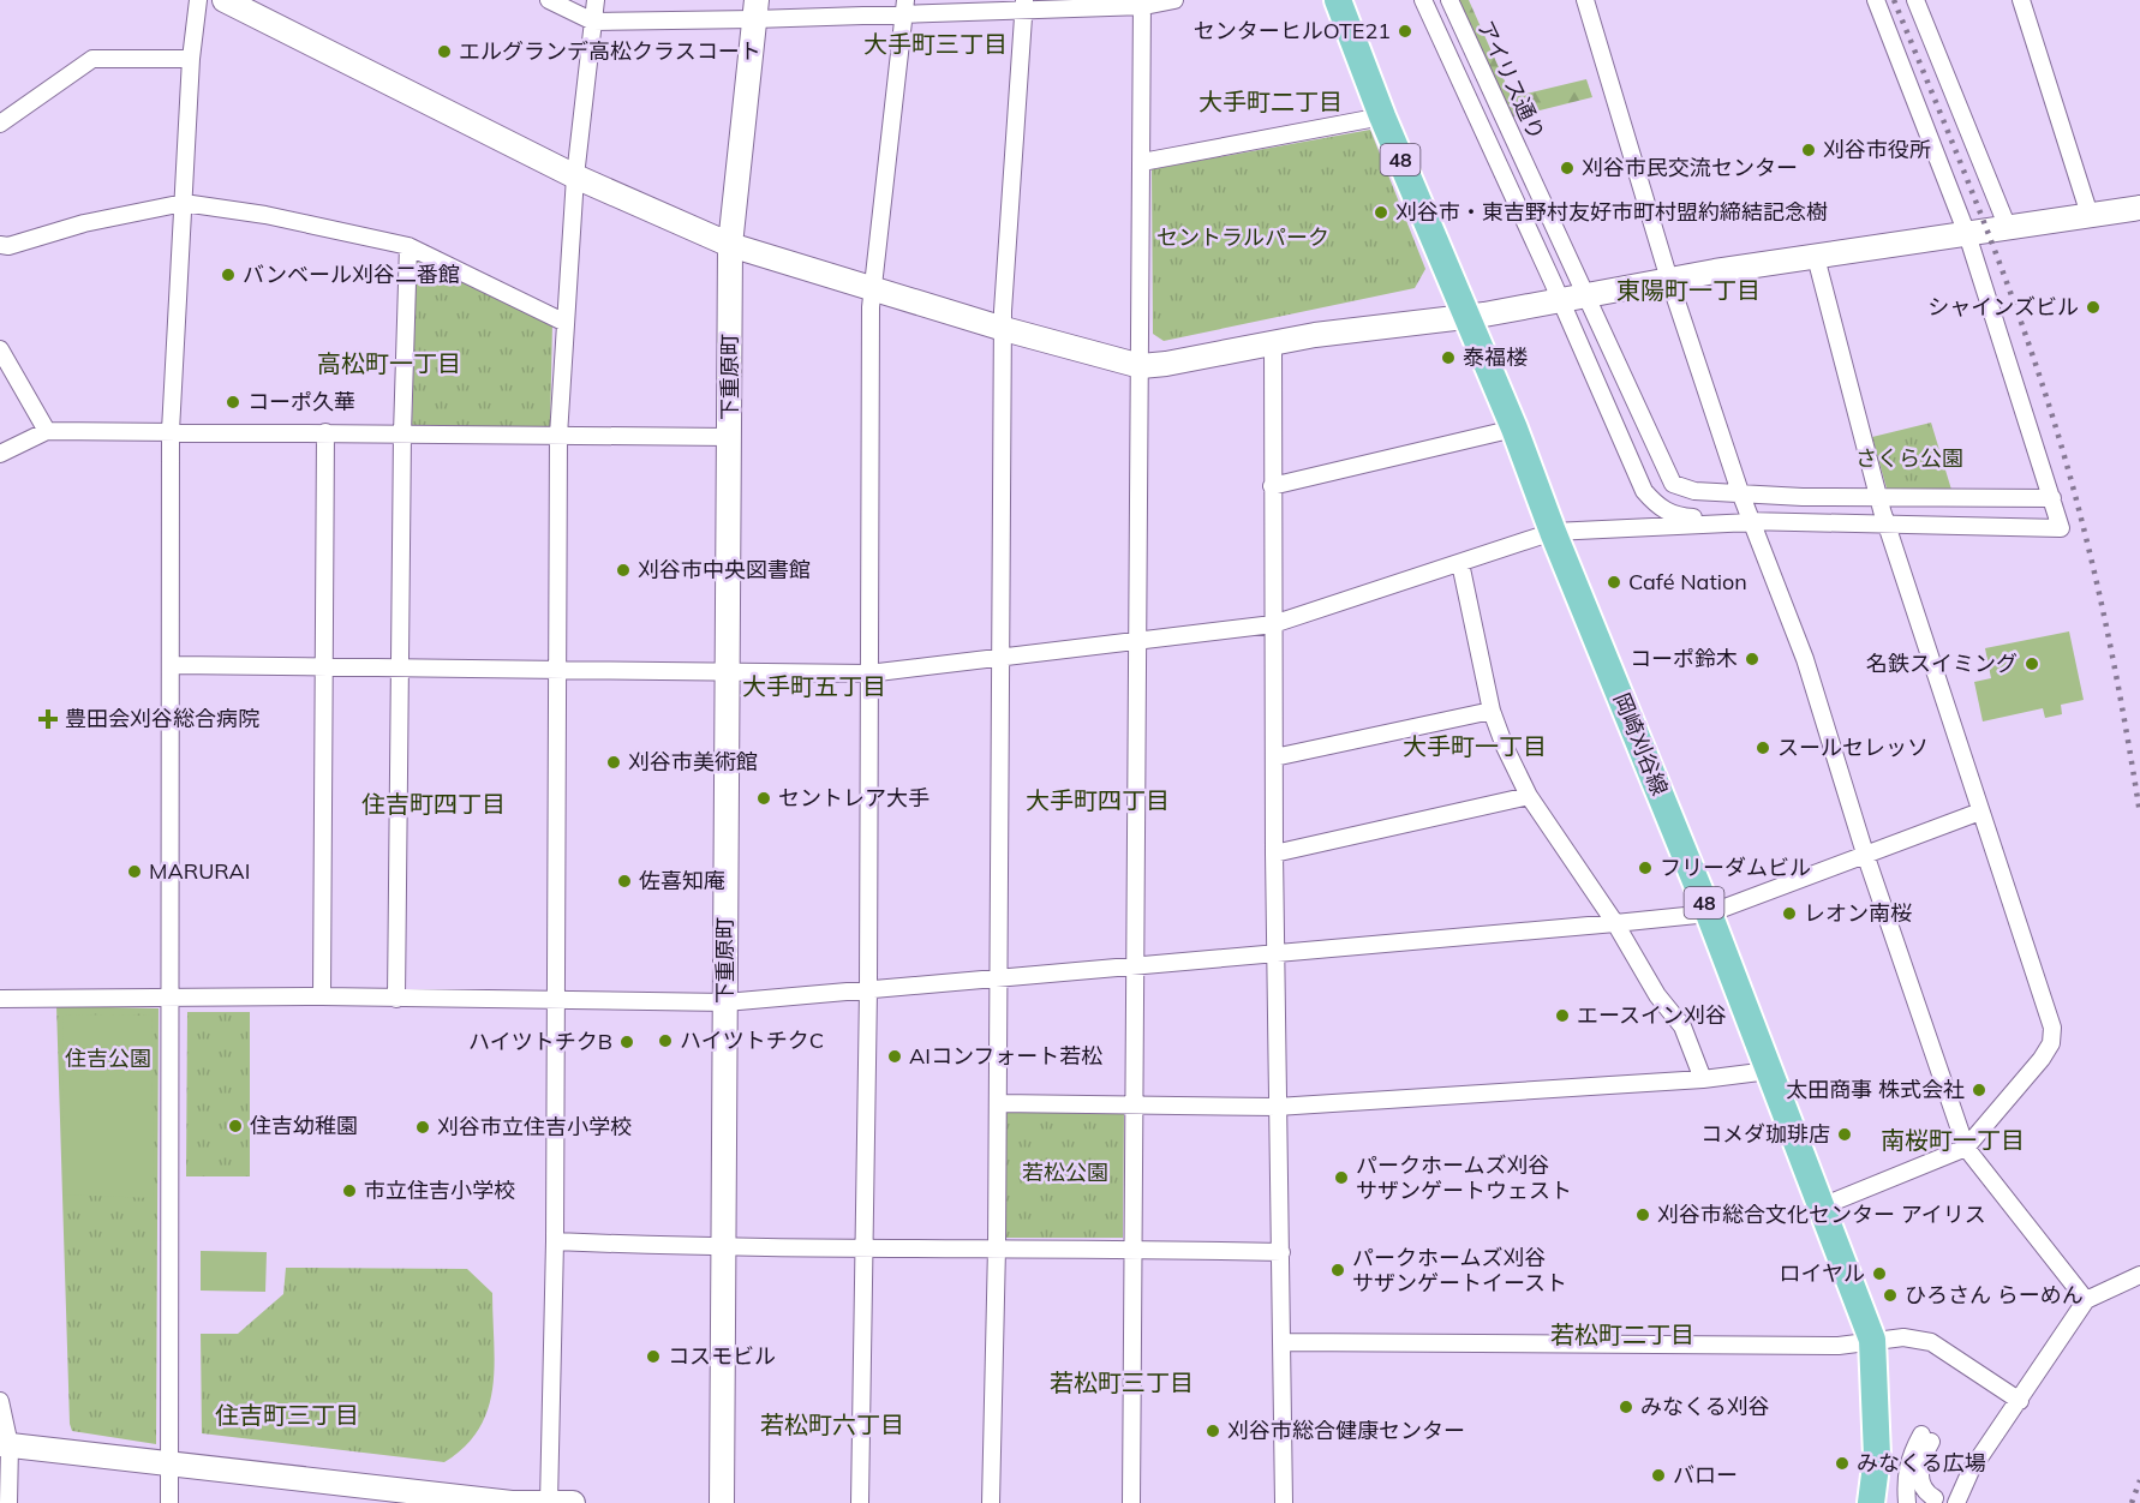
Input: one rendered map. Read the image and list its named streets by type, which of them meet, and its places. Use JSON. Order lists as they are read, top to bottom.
{
  "streets": {
    "main road": ["48", "岡崎刈谷線"],
    "street": ["アイリス通り", "下重原町"]
  },
  "districts": [
    "大手町三丁目",
    "大手町二丁目",
    "東陽町一丁目",
    "高松町一丁目",
    "大手町五丁目",
    "大手町一丁目",
    "大手町四丁目",
    "住吉町四丁目",
    "南桜町一丁目",
    "若松町二丁目",
    "若松町三丁目",
    "住吉町三丁目",
    "若松町六丁目"
  ],
  "parks": [
    "セントラルパーク",
    "さくら公園",
    "住吉公園",
    "若松公園"
  ],
  "places": {
    "other": [
      "センターヒルOTE21",
      "エルグランデ高松クラスコート",
      "刈谷市役所",
      "刈谷市民交流センター",
      "刈谷市・東吉野村友好市町村盟約締結記念樹",
      "バンベール刈谷二番館",
      "シャインズビル",
      "泰福楼",
      "コーポ久華",
      "刈谷市中央図書館",
      "Café Nation",
      "コーポ鈴木",
      "名鉄スイミング",
      "スールセレッソ",
      "刈谷市美術館",
      "セントレア大手",
      "フリーダムビル",
      "MARURAI",
      "佐喜知庵",
      "レオン南桜",
      "エースイン刈谷",
      "ハイツトチクC",
      "ハイツトチクB",
      "AIコンフォート若松",
      "太田商事 株式会社",
      "住吉幼稚園",
      "刈谷市立住吉小学校",
      "コメダ珈琲店",
      "パークホームズ刈谷 サザンゲートウェスト",
      "市立住吉小学校",
      "刈谷市総合文化センター アイリス",
      "パークホームズ刈谷 サザンゲートイースト",
      "ロイヤル",
      "ひろさん らーめん",
      "コスモビル",
      "みなくる刈谷",
      "刈谷市総合健康センター",
      "みなくる広場",
      "バロー"
    ],
    "health": ["豊田会刈谷総合病院"]
  }
}
